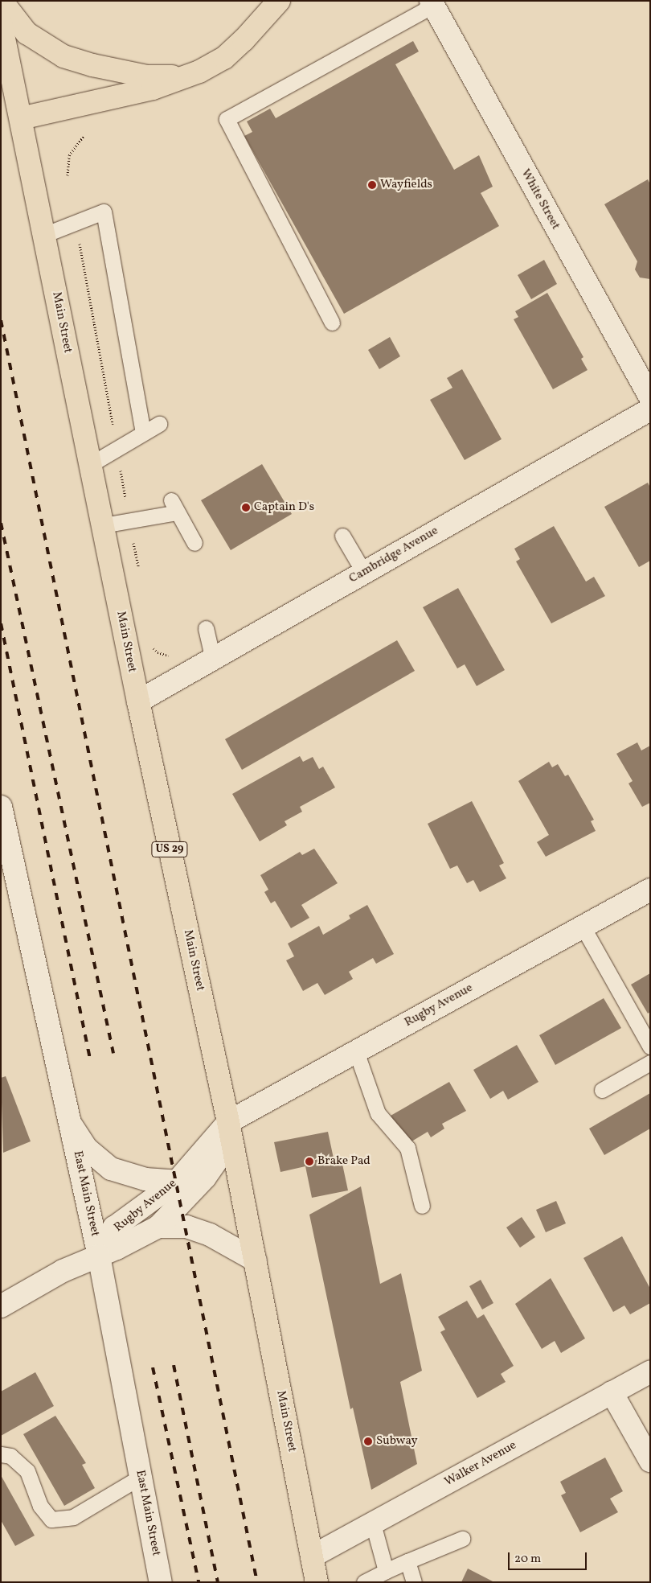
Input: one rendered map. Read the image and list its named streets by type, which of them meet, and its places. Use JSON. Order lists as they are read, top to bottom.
{
  "streets": {
    "main road": ["Main Street", "US 29"],
    "street": [
      "White Street",
      "Cambridge Avenue",
      "Rugby Avenue",
      "East Main Street",
      "Walker Avenue"
    ]
  },
  "crossings": [
    ["Main Street", "Cambridge Avenue"],
    ["Main Street", "Rugby Avenue"],
    ["Main Street", "Walker Avenue"],
    ["Rugby Avenue", "East Main Street"]
  ],
  "places": [
    "Wayfields",
    "Captain D's",
    "Brake Pad",
    "Subway"
  ],
  "scale_bar": "20 m"
}
